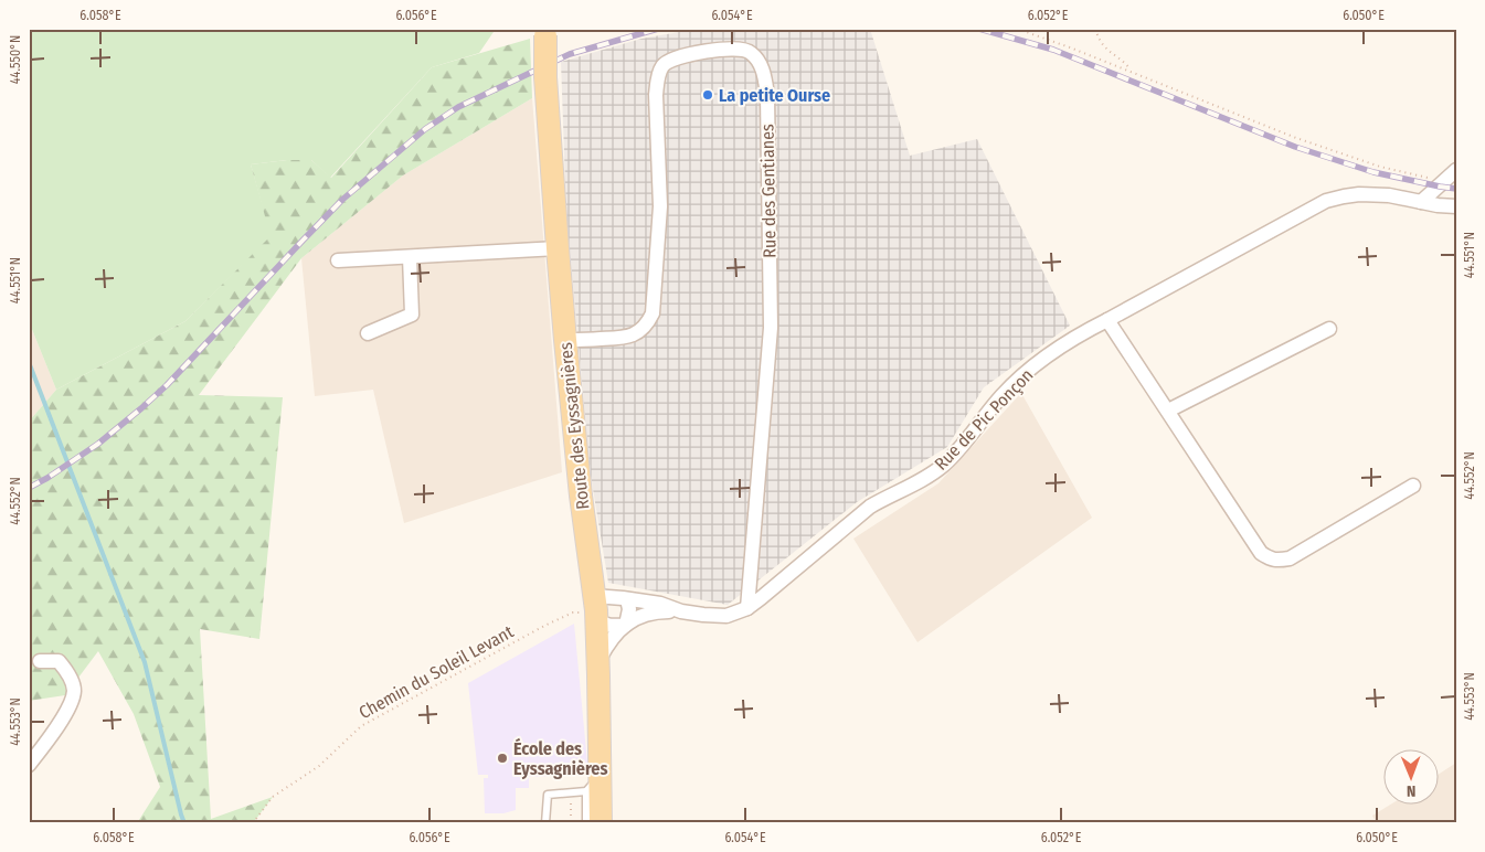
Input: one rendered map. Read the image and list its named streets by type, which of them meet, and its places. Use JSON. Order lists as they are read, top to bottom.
{
  "streets": {
    "main road": ["Route des Eyssagnières"],
    "street": ["Rue des Gentianes", "Rue de Pic Ponçon"],
    "path": ["Chemin du Soleil Levant"]
  },
  "crossings": [
    ["Rue des Gentianes", "Rue de Pic Ponçon"],
    ["Rue des Gentianes", "Route des Eyssagnières"],
    ["Rue de Pic Ponçon", "Route des Eyssagnières"],
    ["Rue de Pic Ponçon", "Chemin du Soleil Levant"],
    ["Route des Eyssagnières", "Chemin du Soleil Levant"]
  ],
  "places": ["La petite Ourse", "École des Eyssagnières"],
  "north": "bottom",
  "coordinates": [
    "6.058°E",
    "6.056°E",
    "6.054°E",
    "6.052°E",
    "6.050°E",
    "44.550°N",
    "44.551°N",
    "44.552°N",
    "44.553°N"
  ]
}
